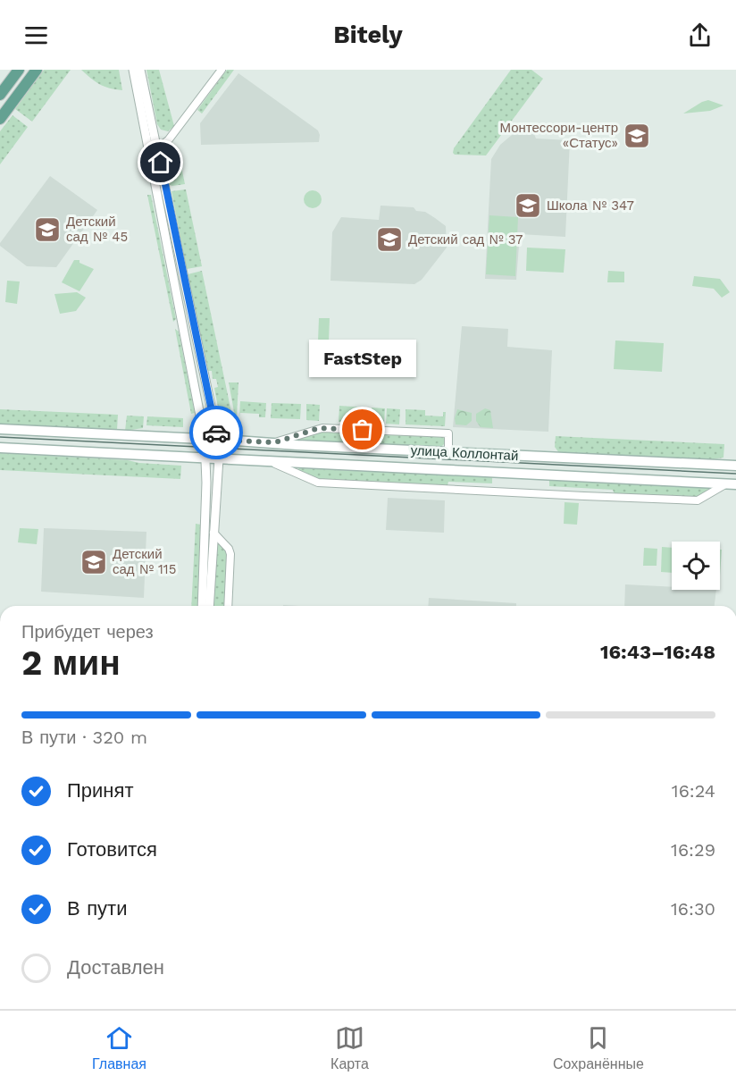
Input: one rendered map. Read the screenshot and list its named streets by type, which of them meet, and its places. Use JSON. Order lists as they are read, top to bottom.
{
  "streets": {
    "main road": ["улица Коллонтай"]
  },
  "places": {
    "school or university": [
      "Монтессори-центр «Статус»",
      "Школа № 347",
      "Детский сад № 45",
      "Детский сад № 37",
      "Детский сад № 115"
    ],
    "other": ["FastStep"]
  },
  "page": {
    "header": "Bitely",
    "bubble": "FastStep",
    "heading": ["2 мин", "Прибудет через", "16:43–16:48"],
    "bar": "В пути · 320 m",
    "list": [
      ["Принят", "16:24"],
      ["Готовится", "16:29"],
      ["В пути", "16:30"],
      "Доставлен"
    ],
    "tabs": ["Главная", "Карта", "Сохранённые"]
  }
}
